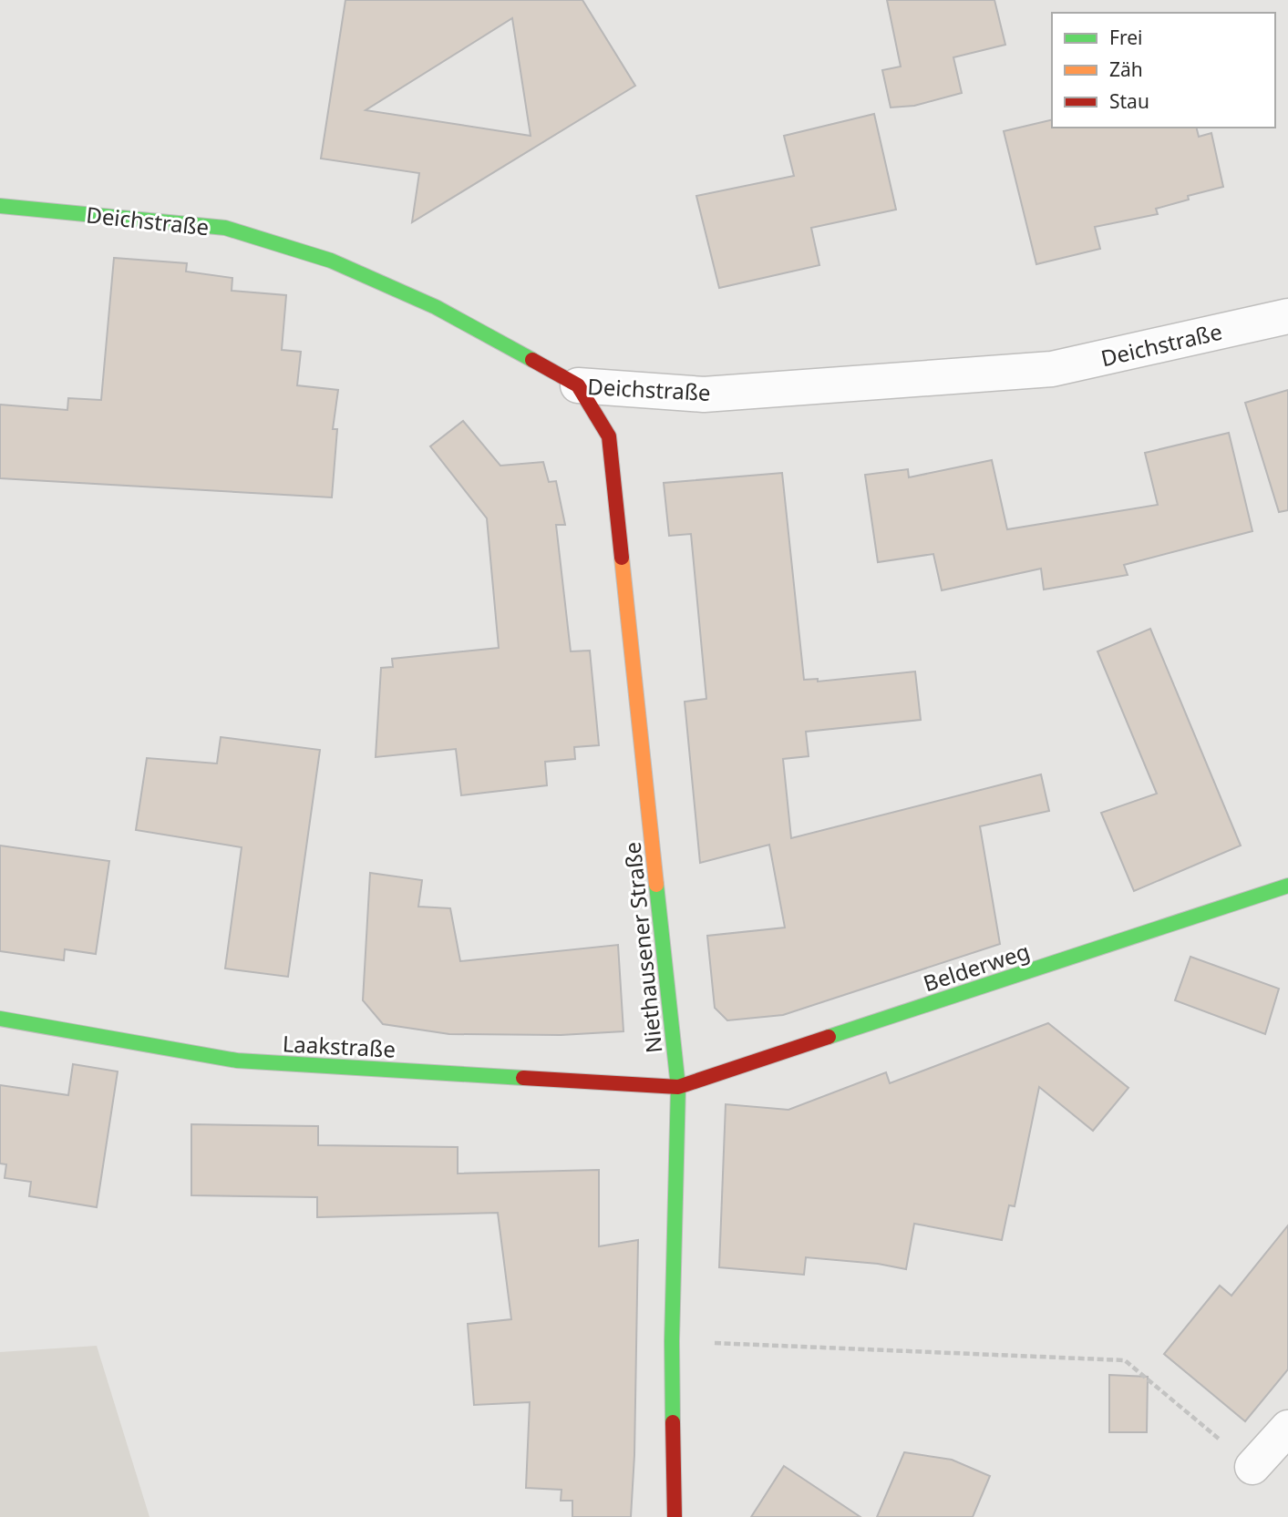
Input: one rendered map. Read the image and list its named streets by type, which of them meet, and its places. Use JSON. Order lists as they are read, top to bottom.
{
  "streets": {
    "street": [
      "Deichstraße",
      "Niethausener Straße",
      "Belderweg",
      "Laakstraße"
    ]
  },
  "crossings": [
    ["Deichstraße", "Niethausener Straße"],
    ["Niethausener Straße", "Belderweg"],
    ["Niethausener Straße", "Laakstraße"],
    ["Belderweg", "Laakstraße"]
  ],
  "legend": ["Frei", "Zäh", "Stau"]
}
